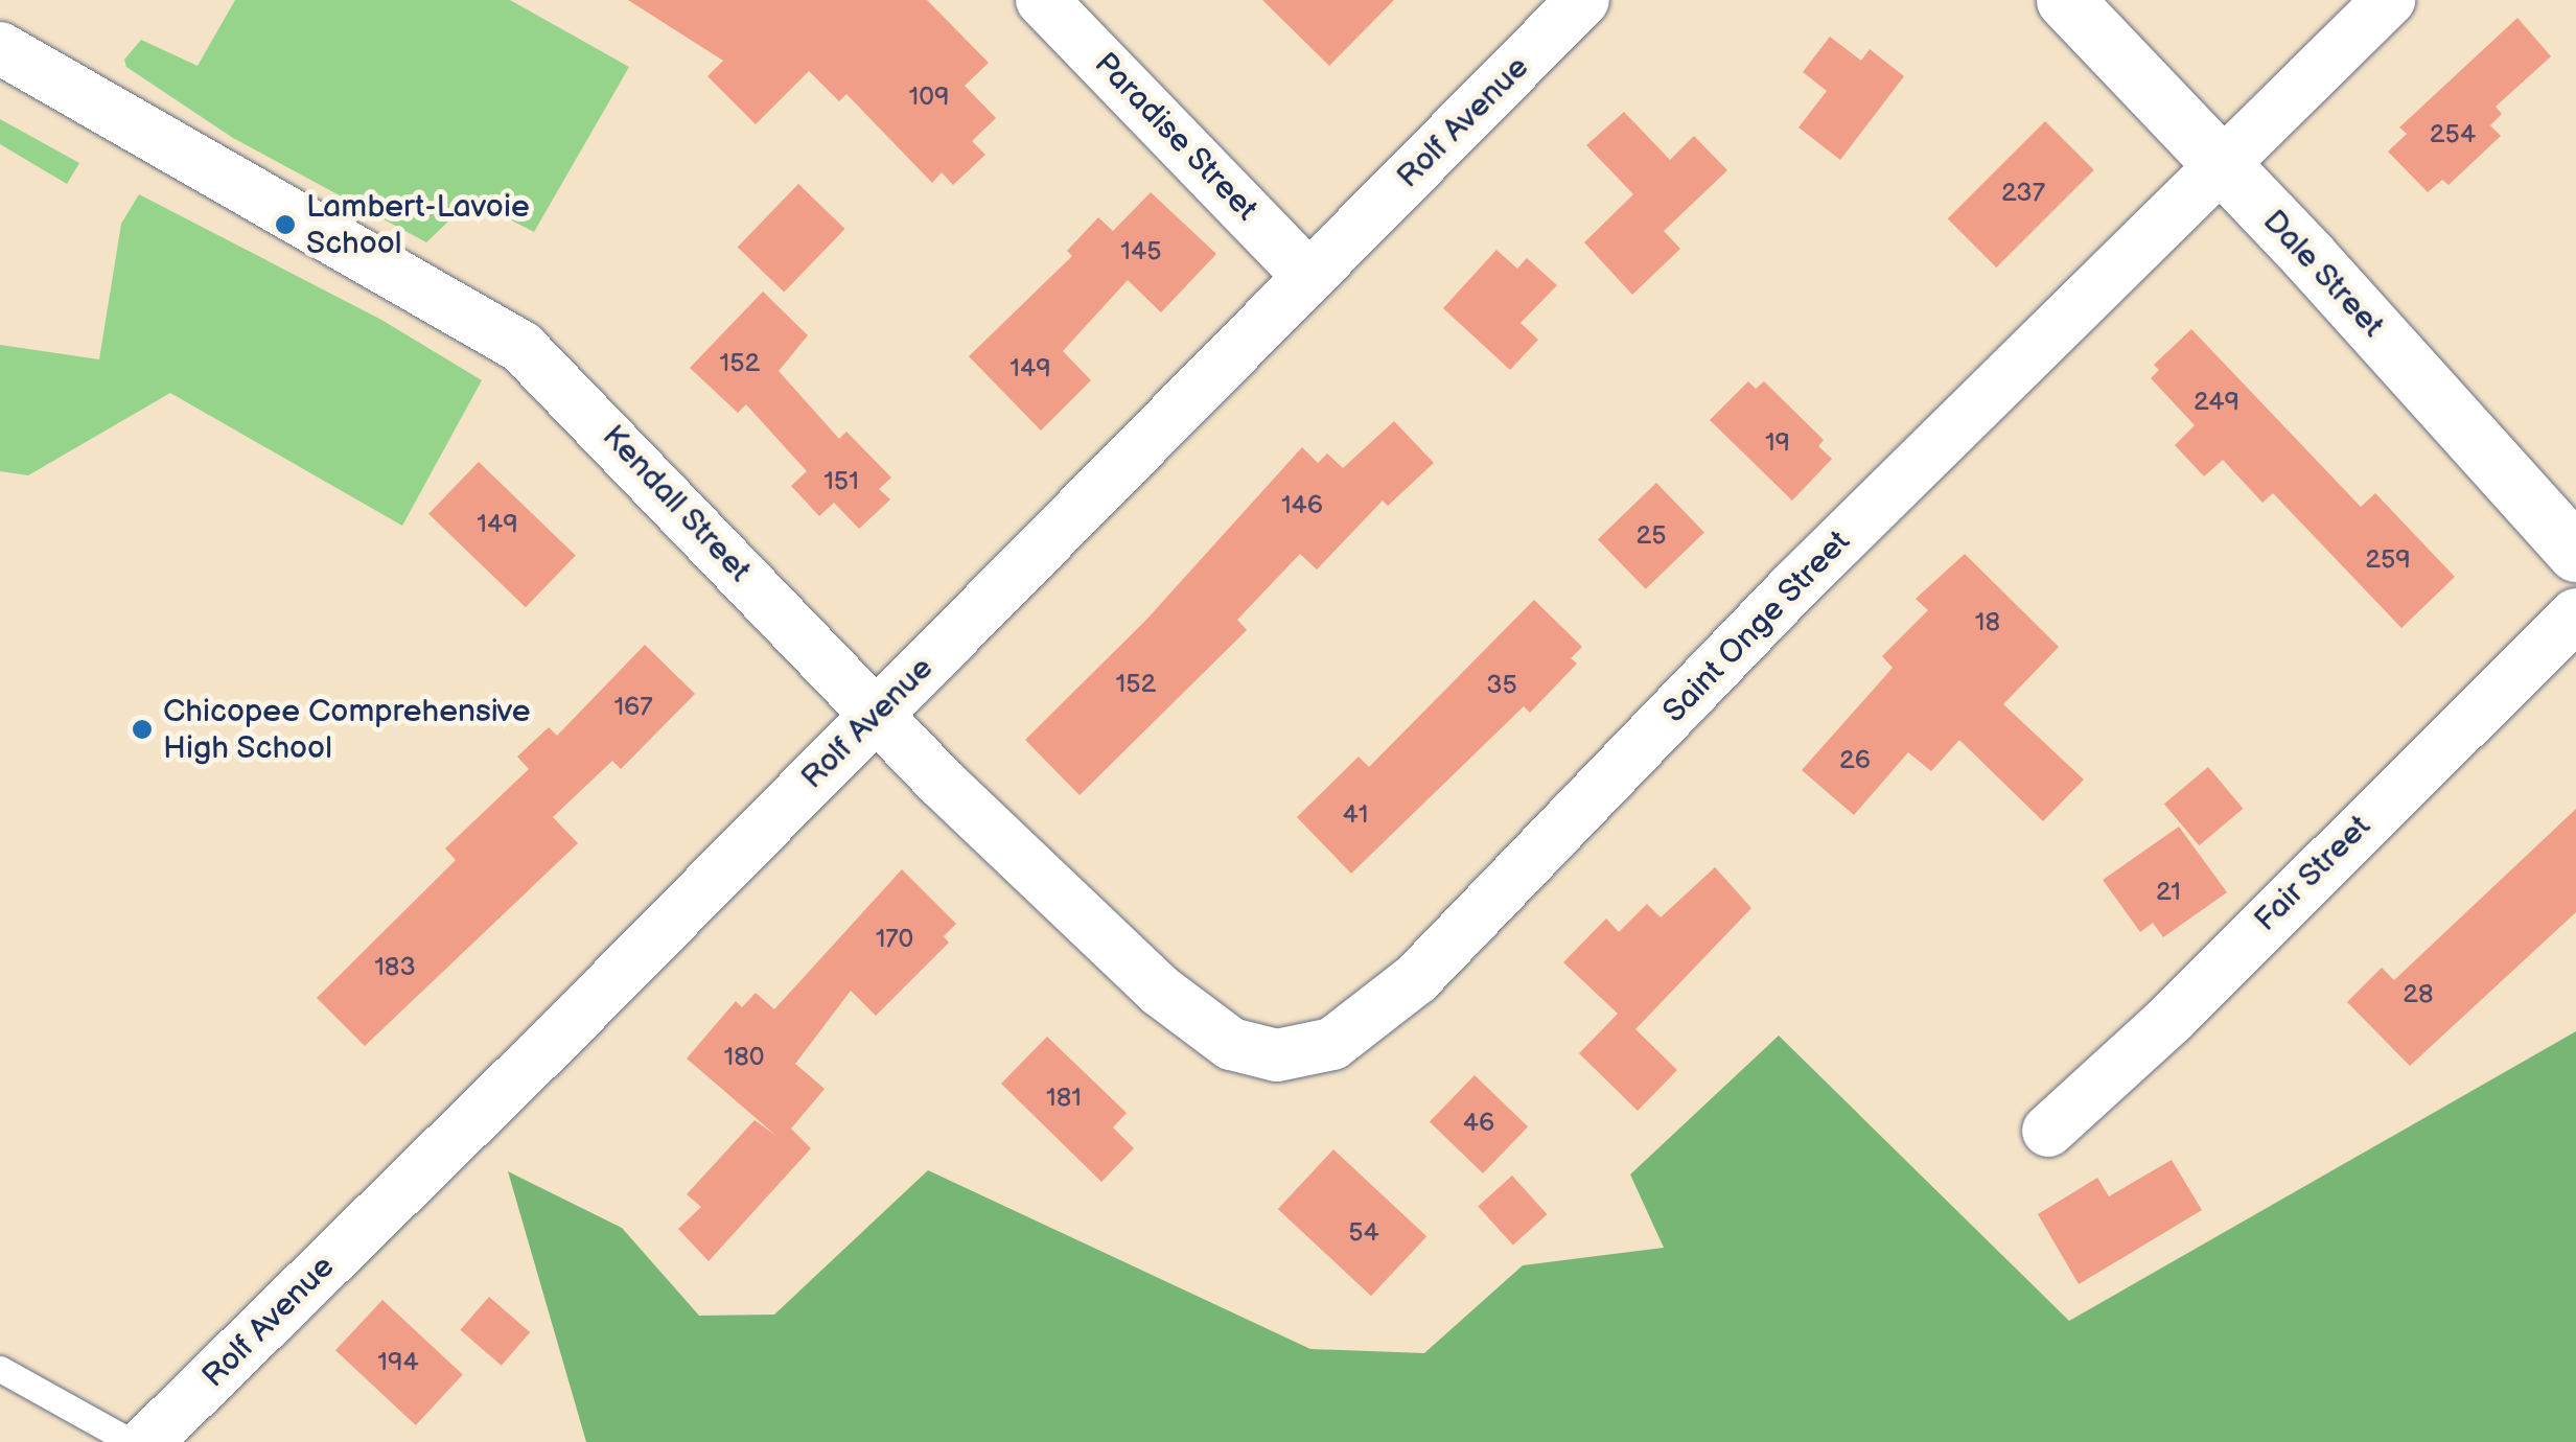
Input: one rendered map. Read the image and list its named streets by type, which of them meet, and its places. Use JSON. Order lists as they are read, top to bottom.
{
  "streets": {
    "street": [
      "Rolf Avenue",
      "Paradise Street",
      "Dale Street",
      "Kendall Street",
      "Saint Onge Street",
      "Fair Street"
    ]
  },
  "crossings": [
    ["Rolf Avenue", "Paradise Street"],
    ["Rolf Avenue", "Kendall Street"],
    ["Dale Street", "Saint Onge Street"],
    ["Kendall Street", "Saint Onge Street"]
  ],
  "places": ["Lambert-Lavoie School", "Chicopee Comprehensive High School"],
  "house_numbers": [
    "109",
    "254",
    "237",
    "145",
    "152",
    "149",
    "249",
    "19",
    "151",
    "146",
    "149",
    "25",
    "259",
    "18",
    "152",
    "35",
    "167",
    "26",
    "41",
    "21",
    "170",
    "183",
    "28",
    "180",
    "181",
    "46",
    "54",
    "194"
  ]
}
